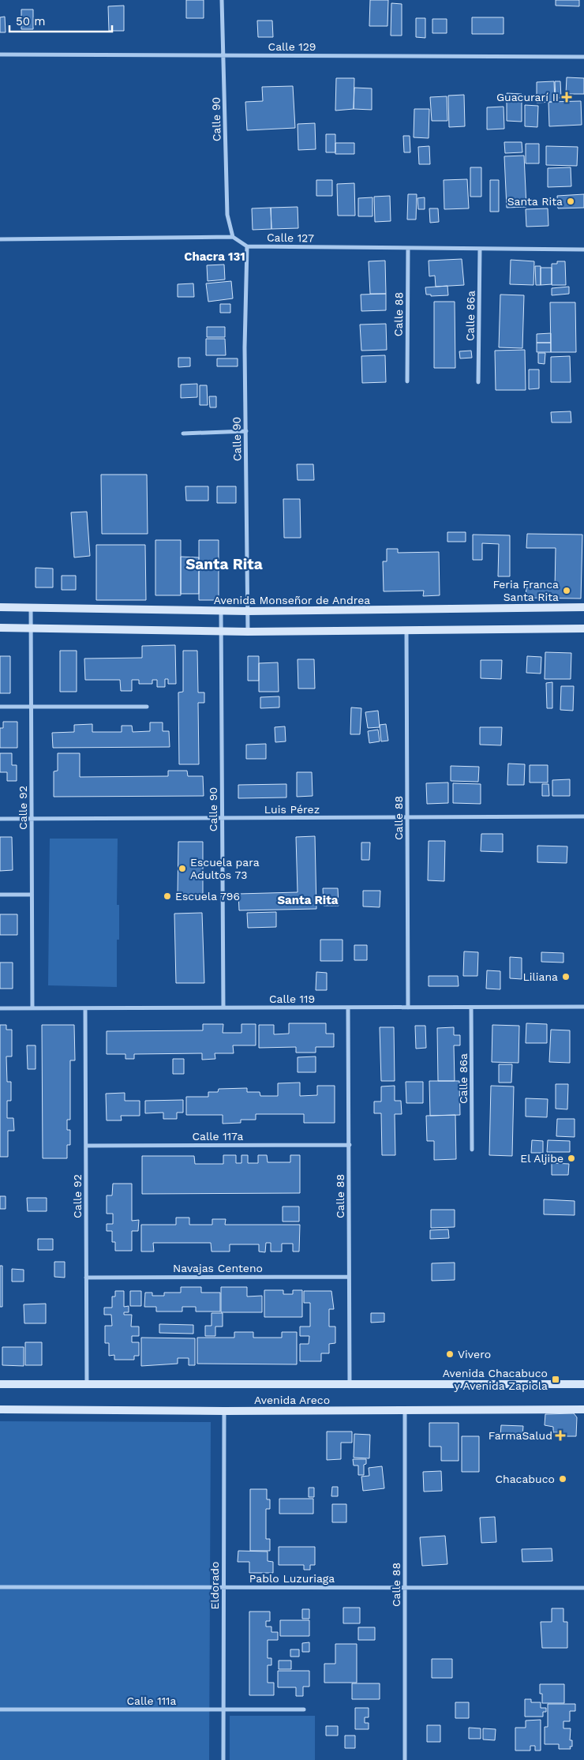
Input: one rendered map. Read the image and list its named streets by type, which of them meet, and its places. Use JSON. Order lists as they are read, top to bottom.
{
  "streets": {
    "main road": ["Avenida Monseñor de Andrea", "Avenida Areco"],
    "street": [
      "Calle 129",
      "Calle 90",
      "Calle 127",
      "Calle 88",
      "Calle 86a",
      "Calle 92",
      "Luis Pérez",
      "Calle 119",
      "Calle 117a",
      "Navajas Centeno",
      "Pablo Luzuriaga",
      "Eldorado",
      "Calle 111a"
    ]
  },
  "crossings": [
    ["Calle 129", "Calle 90"],
    ["Calle 90", "Calle 127"],
    ["Calle 90", "Avenida Monseñor de Andrea"],
    ["Calle 90", "Luis Pérez"],
    ["Calle 90", "Calle 119"],
    ["Calle 127", "Calle 88"],
    ["Calle 127", "Calle 86a"],
    ["Calle 88", "Luis Pérez"],
    ["Calle 88", "Calle 119"],
    ["Calle 88", "Calle 117a"],
    ["Calle 88", "Navajas Centeno"],
    ["Calle 88", "Avenida Areco"],
    ["Calle 88", "Pablo Luzuriaga"],
    ["Calle 86a", "Calle 119"],
    ["Avenida Monseñor de Andrea", "Calle 92"],
    ["Calle 92", "Luis Pérez"],
    ["Calle 92", "Calle 119"],
    ["Calle 92", "Calle 117a"],
    ["Calle 92", "Navajas Centeno"],
    ["Calle 92", "Avenida Areco"],
    ["Avenida Areco", "Eldorado"],
    ["Pablo Luzuriaga", "Eldorado"],
    ["Eldorado", "Calle 111a"]
  ],
  "districts": ["Chacra 131", "Santa Rita", "Santa Rita"],
  "places": {
    "health": ["Guacurarí II", "FarmaSalud"],
    "other": [
      "Santa Rita",
      "Feria Franca Santa Rita",
      "Escuela para Adultos 73",
      "Escuela 796",
      "Liliana",
      "El Aljibe",
      "Vivero",
      "Chacabuco"
    ],
    "transit": ["Avenida Chacabuco y Avenida Zapiola"]
  },
  "scale_bar": "50 m"
}
